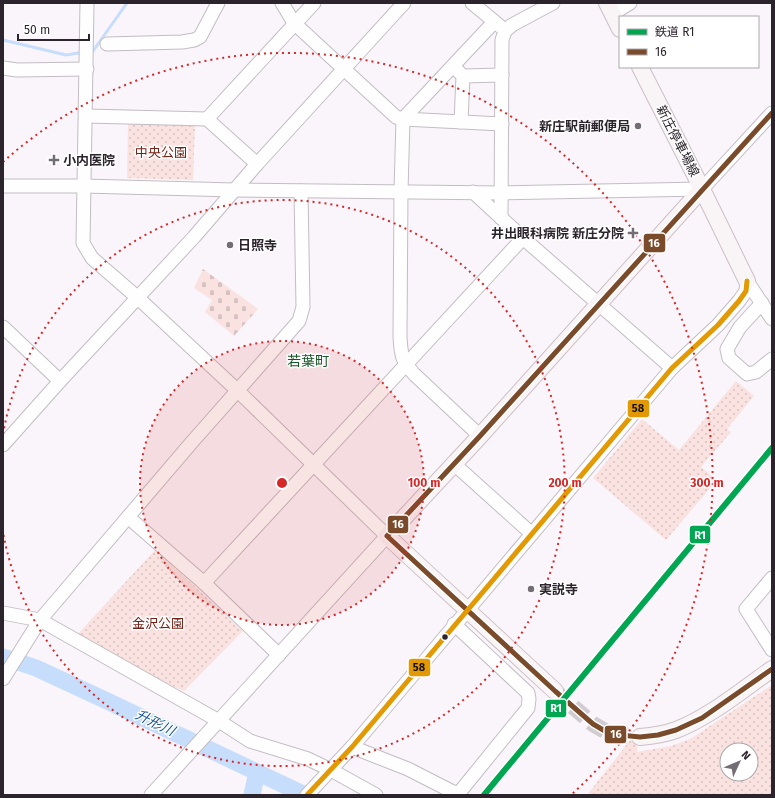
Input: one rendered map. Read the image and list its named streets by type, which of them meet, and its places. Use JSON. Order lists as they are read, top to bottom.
{
  "streets": {
    "main road": ["新庄停車場線"]
  },
  "districts": ["若葉町"],
  "water": ["升形川"],
  "parks": ["中央公園", "金沢公園"],
  "places": {
    "other": ["新庄駅前郵便局", "日照寺", "実説寺"],
    "health": ["小内医院", "井出眼科病院 新庄分院"]
  },
  "lines": ["transit line 16", "transit line 58", "rail line R1"],
  "legend": ["鉄道 R1", "16"],
  "scale_bar": "50 m",
  "north": "top right",
  "rings": ["100 m", "200 m", "300 m"]
}
